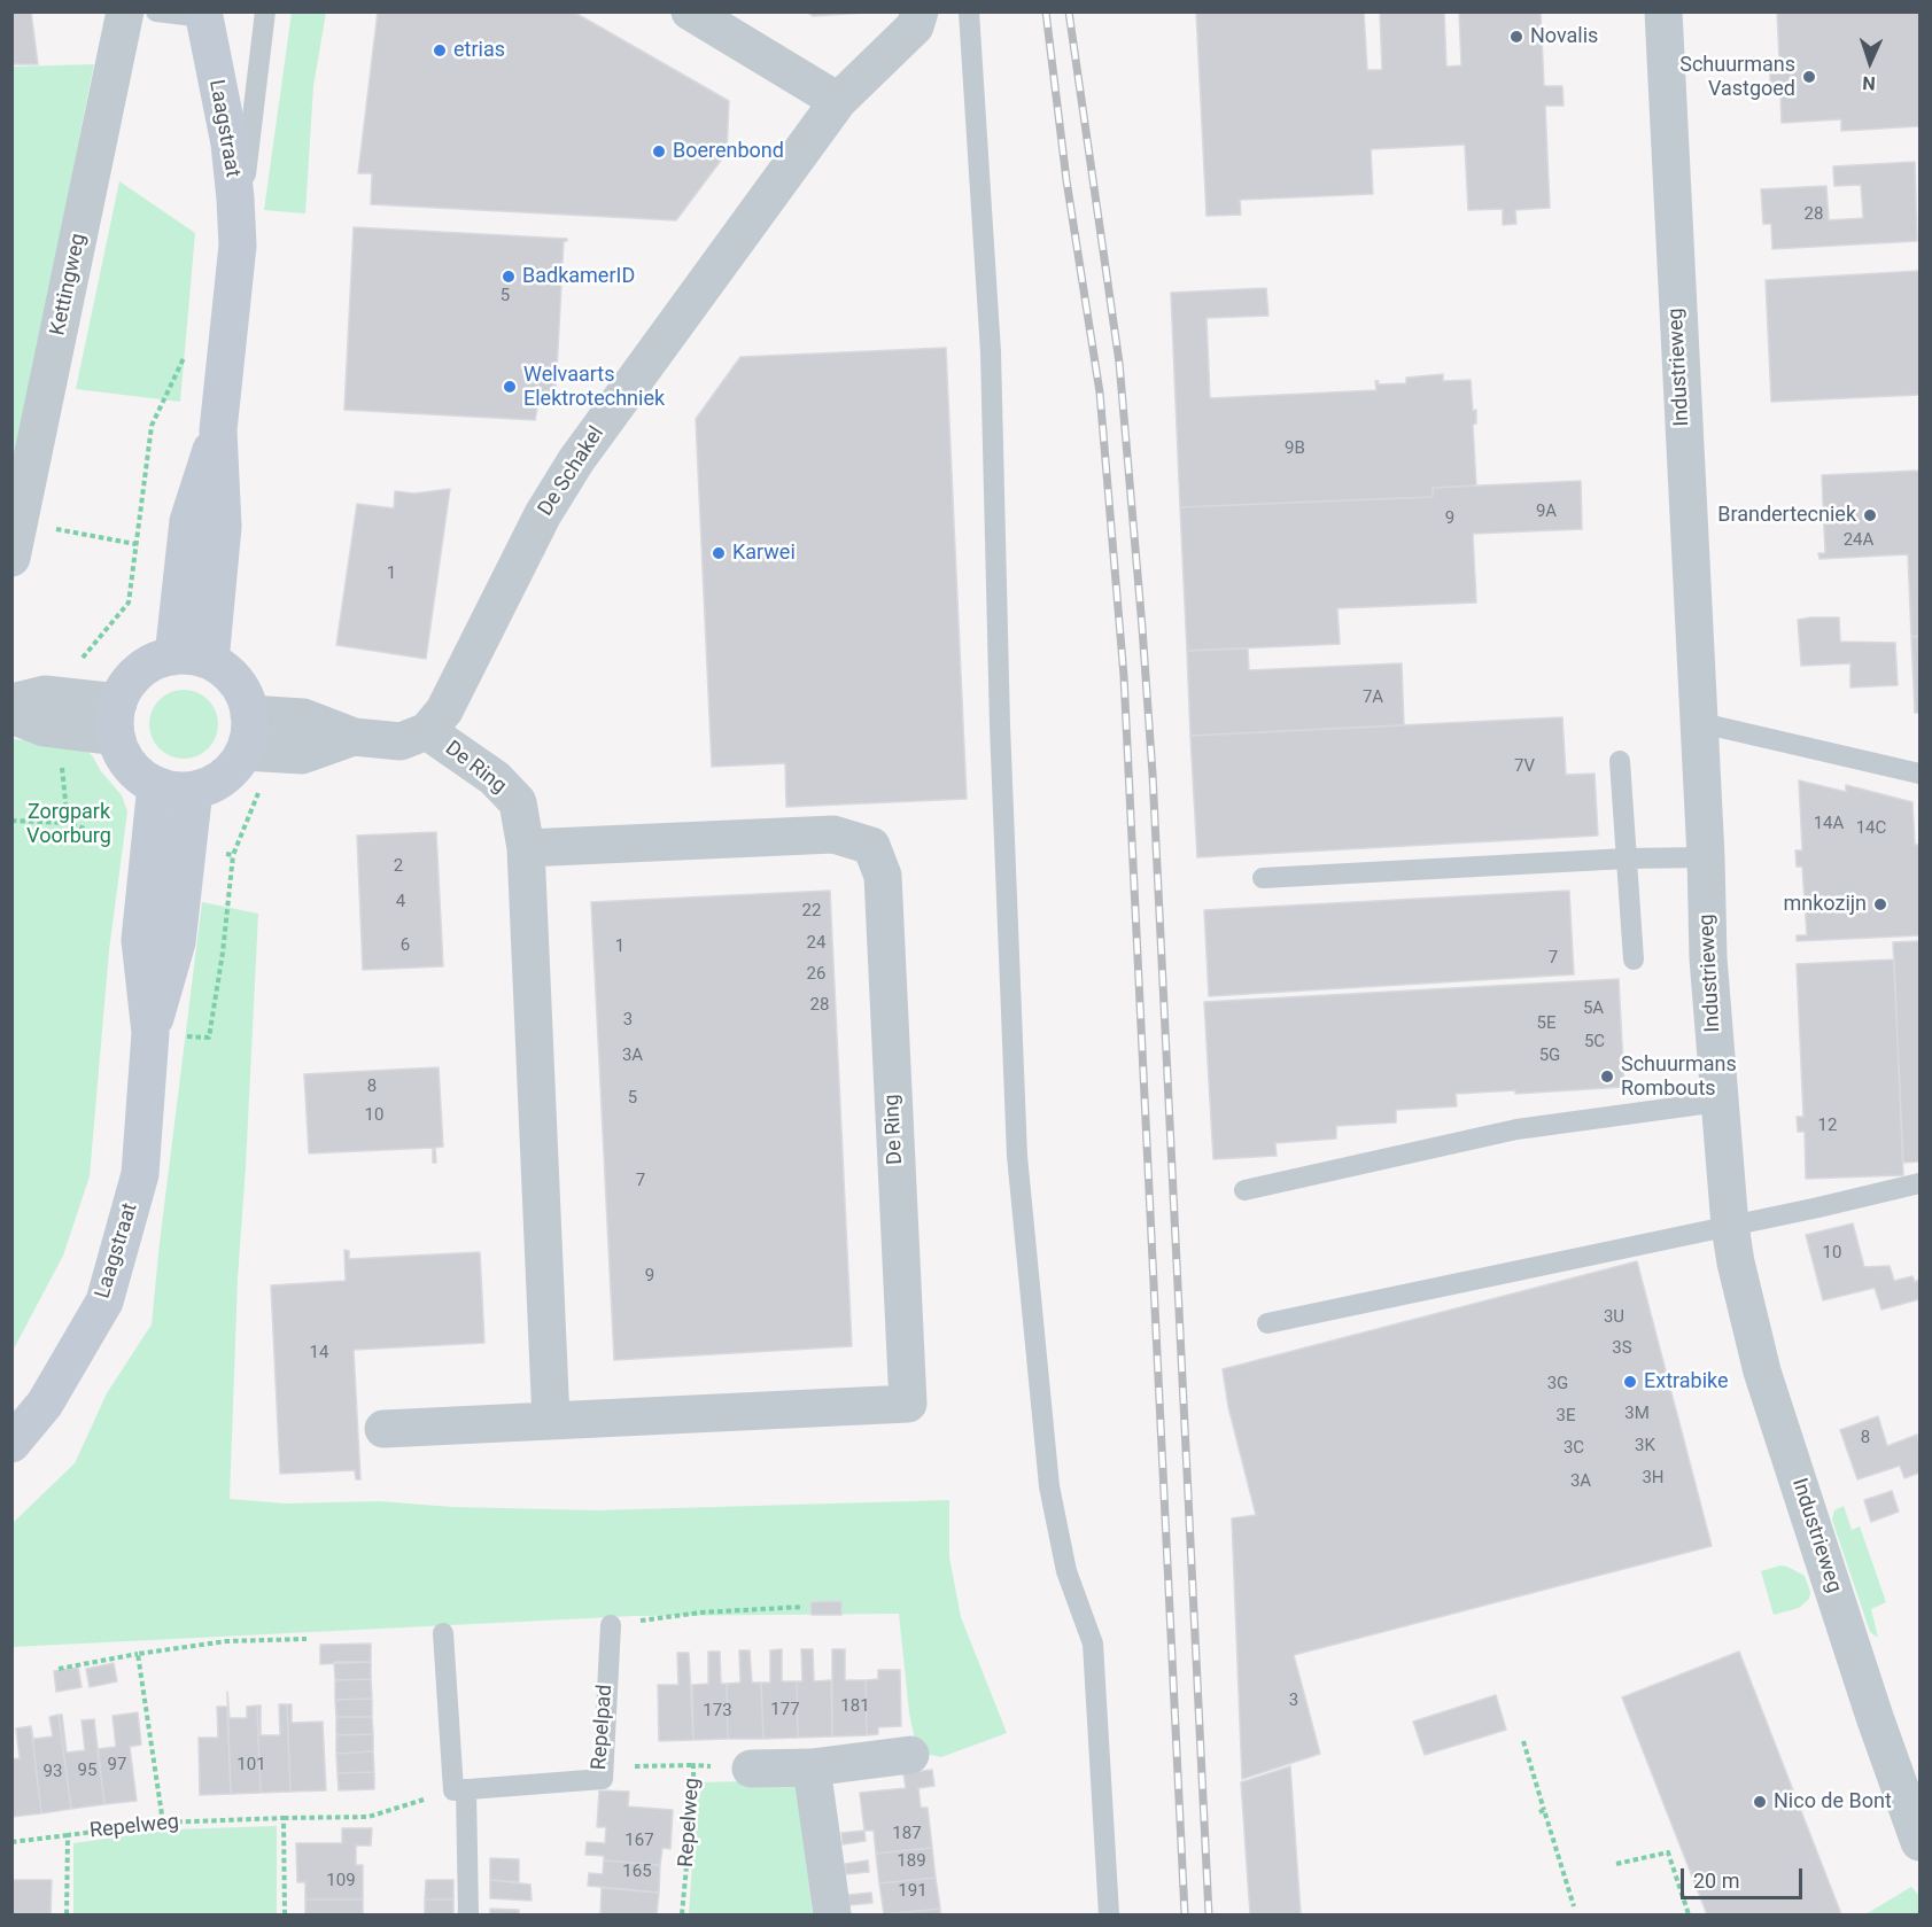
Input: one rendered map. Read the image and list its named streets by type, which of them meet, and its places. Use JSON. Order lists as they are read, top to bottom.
{
  "streets": {
    "main road": ["Laagstraat"],
    "street": [
      "Kettingweg",
      "Industrieweg",
      "De Schakel",
      "De Ring"
    ],
    "lane": ["Repelpad"],
    "path": ["Repelweg"]
  },
  "crossings": [
    ["De Schakel", "De Ring"],
    ["Repelpad", "Repelweg"]
  ],
  "parks": ["Zorgpark Voorburg"],
  "places": [
    "Novalis",
    "etrias",
    "Schuurmans Vastgoed",
    "Boerenbond",
    "BadkamerID",
    "Welvaarts Elektrotechniek",
    "Brandertecniek",
    "Karwei",
    "mnkozijn",
    "Schuurmans Rombouts",
    "Extrabike",
    "Nico de Bont"
  ],
  "house_numbers": [
    "28",
    "5",
    "9B",
    "9A",
    "9",
    "24A",
    "1",
    "7A",
    "7V",
    "14A",
    "14C",
    "2",
    "4",
    "22",
    "24",
    "6",
    "1",
    "7",
    "26",
    "28",
    "5A",
    "3",
    "5E",
    "5C",
    "3A",
    "5G",
    "8",
    "5",
    "10",
    "12",
    "7",
    "10",
    "9",
    "3U",
    "3S",
    "14",
    "3G",
    "3M",
    "3E",
    "8",
    "3K",
    "3C",
    "3H",
    "3A",
    "3",
    "181",
    "177",
    "173",
    "97",
    "101",
    "95",
    "93",
    "187",
    "167",
    "189",
    "165",
    "109",
    "191"
  ],
  "scale_bar": "20 m",
  "north": "bottom"
}
